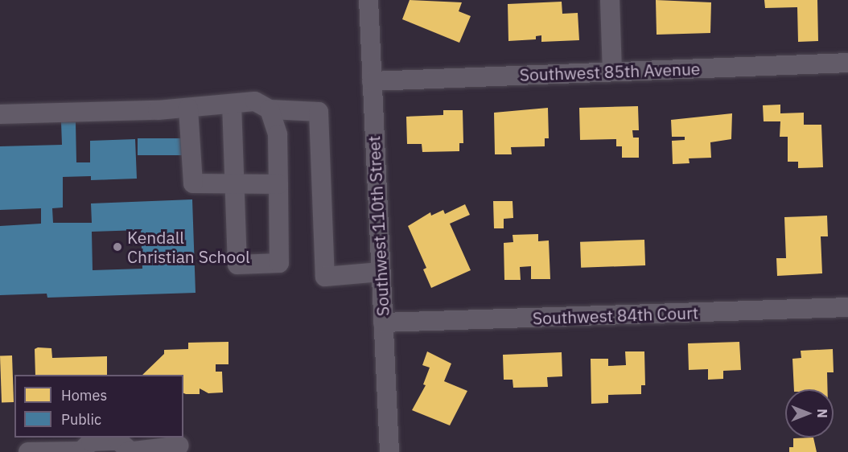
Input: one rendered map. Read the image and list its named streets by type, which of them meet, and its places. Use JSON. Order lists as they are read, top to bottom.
{
  "streets": {
    "street": ["Southwest 85th Avenue", "Southwest 110th Street", "Southwest 84th Court"]
  },
  "crossings": [
    ["Southwest 85th Avenue", "Southwest 110th Street"],
    ["Southwest 110th Street", "Southwest 84th Court"]
  ],
  "places": ["Kendall Christian School"],
  "legend": ["Homes", "Public"],
  "north": "right"
}
